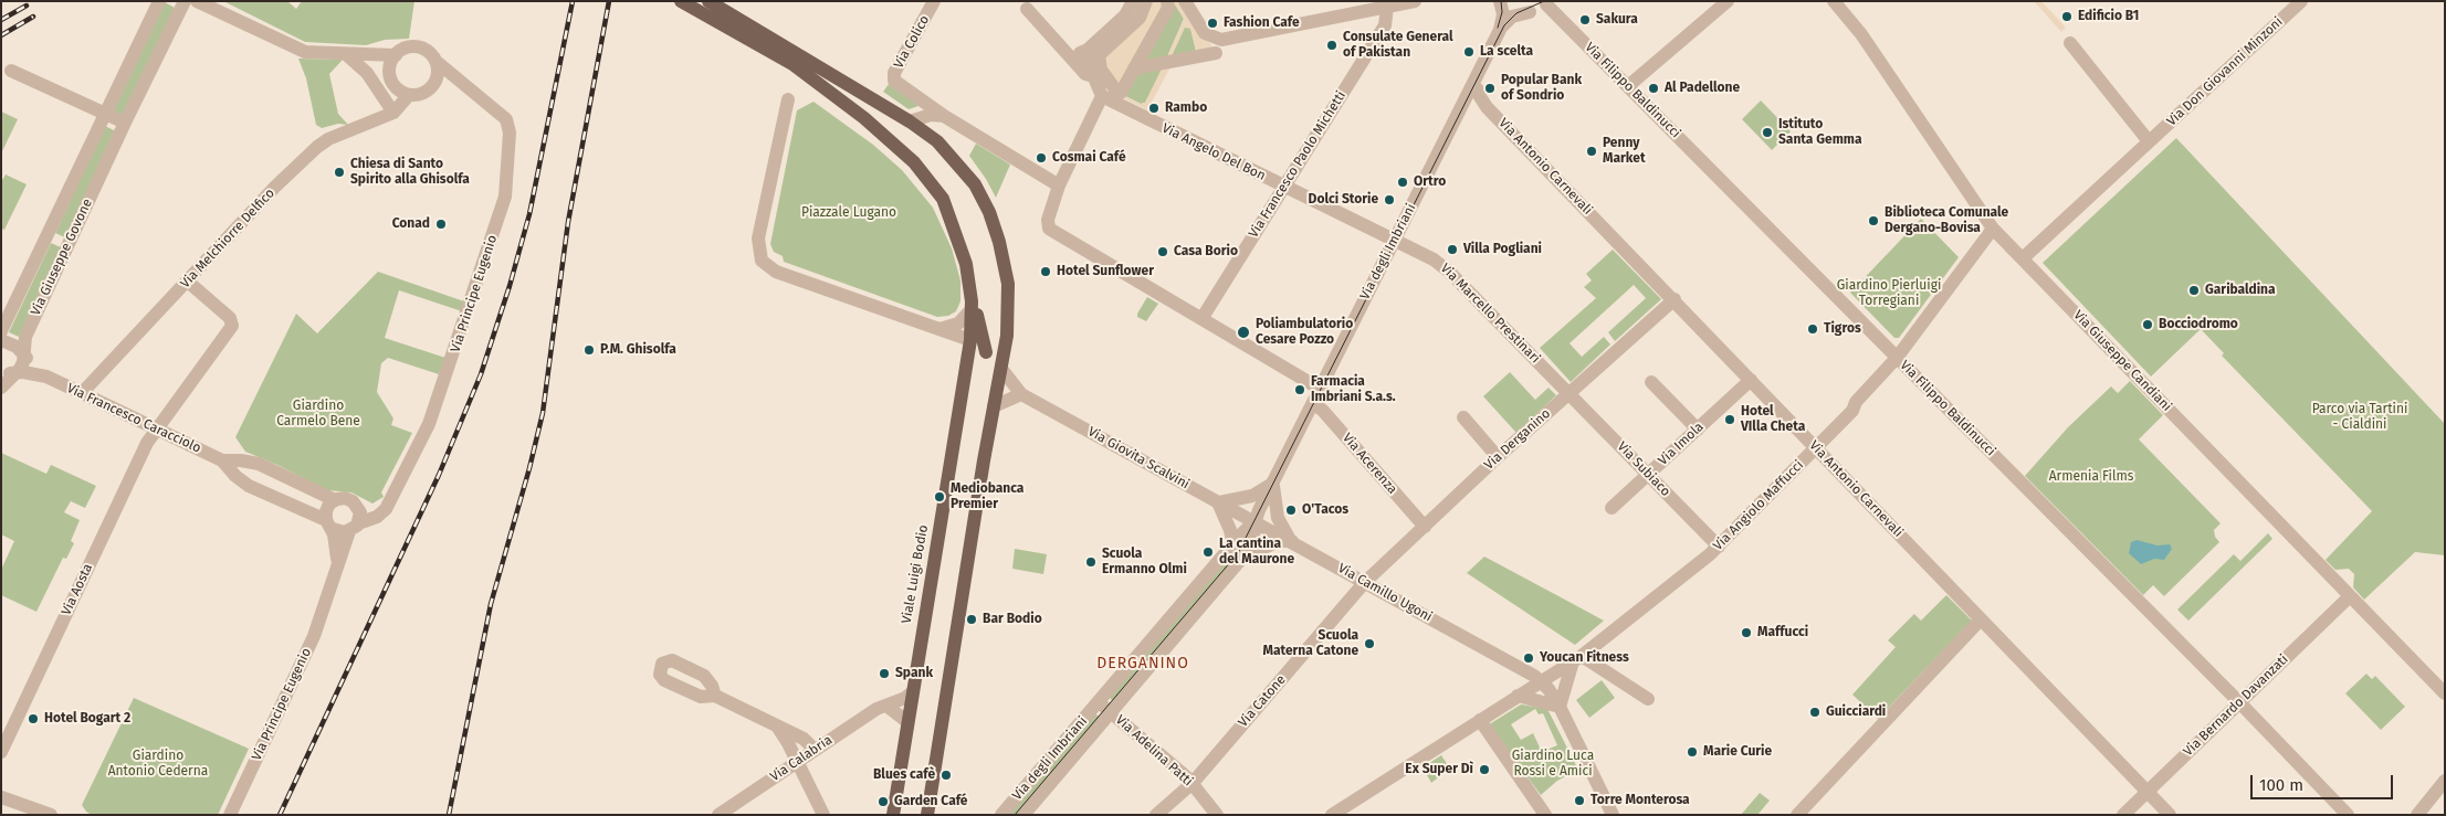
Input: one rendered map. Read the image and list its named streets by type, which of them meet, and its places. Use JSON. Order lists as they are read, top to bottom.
{
  "streets": {
    "main road": ["Viale Luigi Bodio"],
    "street": [
      "Via Colico",
      "Via Don Giovanni Minzoni",
      "Via Filippo Baldinucci",
      "Via Angelo Del Bon",
      "Via Francesco Paolo Michetti",
      "Via Antonio Carnevali",
      "Via Melchiorre Delfico",
      "Via degli Imbriani",
      "Via Giuseppe Govone",
      "Via Principe Eugenio",
      "Via Marcello Prestinari",
      "Via Giuseppe Candiani",
      "Via Francesco Caracciolo",
      "Via Derganino",
      "Via Imola",
      "Via Giovita Scalvini",
      "Via Acerenza",
      "Via Subiaco",
      "Via Angiolo Maffucci",
      "Via Aosta",
      "Via Camillo Ugoni",
      "Via Catone",
      "Via Bernardo Davanzati",
      "Via Adelina Patti",
      "Via Calabria"
    ]
  },
  "crossings": [
    ["Via Don Giovanni Minzoni", "Via Giuseppe Candiani"],
    ["Via Filippo Baldinucci", "Via degli Imbriani"],
    ["Via Filippo Baldinucci", "Via Angiolo Maffucci"],
    ["Via Filippo Baldinucci", "Via Bernardo Davanzati"],
    ["Via Angelo Del Bon", "Via Francesco Paolo Michetti"],
    ["Via Angelo Del Bon", "Via Marcello Prestinari"],
    ["Via Francesco Paolo Michetti", "Via Marcello Prestinari"],
    ["Via Antonio Carnevali", "Via degli Imbriani"],
    ["Via Antonio Carnevali", "Via Derganino"],
    ["Via Antonio Carnevali", "Via Imola"],
    ["Via Antonio Carnevali", "Via Angiolo Maffucci"],
    ["Via Antonio Carnevali", "Via Bernardo Davanzati"],
    ["Via Melchiorre Delfico", "Via Principe Eugenio"],
    ["Via Melchiorre Delfico", "Via Francesco Caracciolo"],
    ["Via Melchiorre Delfico", "Via Aosta"],
    ["Via degli Imbriani", "Via Marcello Prestinari"],
    ["Via degli Imbriani", "Via Giovita Scalvini"],
    ["Via degli Imbriani", "Via Acerenza"],
    ["Via degli Imbriani", "Via Camillo Ugoni"],
    ["Via degli Imbriani", "Via Adelina Patti"],
    ["Via Giuseppe Govone", "Via Francesco Caracciolo"],
    ["Via Principe Eugenio", "Via Francesco Caracciolo"],
    ["Via Marcello Prestinari", "Via Derganino"],
    ["Via Marcello Prestinari", "Via Subiaco"],
    ["Via Giuseppe Candiani", "Via Angiolo Maffucci"],
    ["Via Giuseppe Candiani", "Via Bernardo Davanzati"],
    ["Via Francesco Caracciolo", "Via Aosta"],
    ["Via Derganino", "Via Acerenza"],
    ["Via Derganino", "Via Subiaco"],
    ["Via Derganino", "Via Camillo Ugoni"],
    ["Via Derganino", "Via Catone"],
    ["Via Imola", "Via Subiaco"],
    ["Via Giovita Scalvini", "Via Camillo Ugoni"],
    ["Via Subiaco", "Via Angiolo Maffucci"],
    ["Via Angiolo Maffucci", "Via Camillo Ugoni"],
    ["Viale Luigi Bodio", "Via Calabria"],
    ["Via Camillo Ugoni", "Via Catone"],
    ["Via Catone", "Via Adelina Patti"]
  ],
  "districts": ["DERGANINO"],
  "parks": [
    "Piazzale Lugano",
    "Giardino Pierluigi Torregiani",
    "Giardino Carmelo Bene",
    "Parco via Tartini - Cialdini",
    "Armenia Films",
    "Giardino Antonio Cederna",
    "Giardino Luca Rossi e Amici"
  ],
  "places": [
    "Edificio B1",
    "Sakura",
    "Fashion Cafe",
    "Consulate General of Pakistan",
    "La scelta",
    "Popular Bank of Sondrio",
    "Al Padellone",
    "Rambo",
    "Istituto Santa Gemma",
    "Penny Market",
    "Cosmai Café",
    "Chiesa di Santo Spirito alla Ghisolfa",
    "Ortro",
    "Dolci Storie",
    "Biblioteca Comunale Dergano-Bovisa",
    "Conad",
    "Villa Pogliani",
    "Casa Borio",
    "Hotel Sunflower",
    "Garibaldina",
    "Bocciodromo",
    "Tigros",
    "Poliambulatorio Cesare Pozzo",
    "P.M. Ghisolfa",
    "Farmacia Imbriani S.a.s.",
    "Hotel VIlla Cheta",
    "Mediobanca Premier",
    "O'Tacos",
    "La cantina del Maurone",
    "Scuola Ermanno Olmi",
    "Bar Bodio",
    "Maffucci",
    "Scuola Materna Catone",
    "Youcan Fitness",
    "Spank",
    "Guicciardi",
    "Hotel Bogart 2",
    "Marie Curie",
    "Ex Super Dì",
    "Blues cafè",
    "Torre Monterosa",
    "Garden Café"
  ],
  "scale_bar": "100 m"
}
